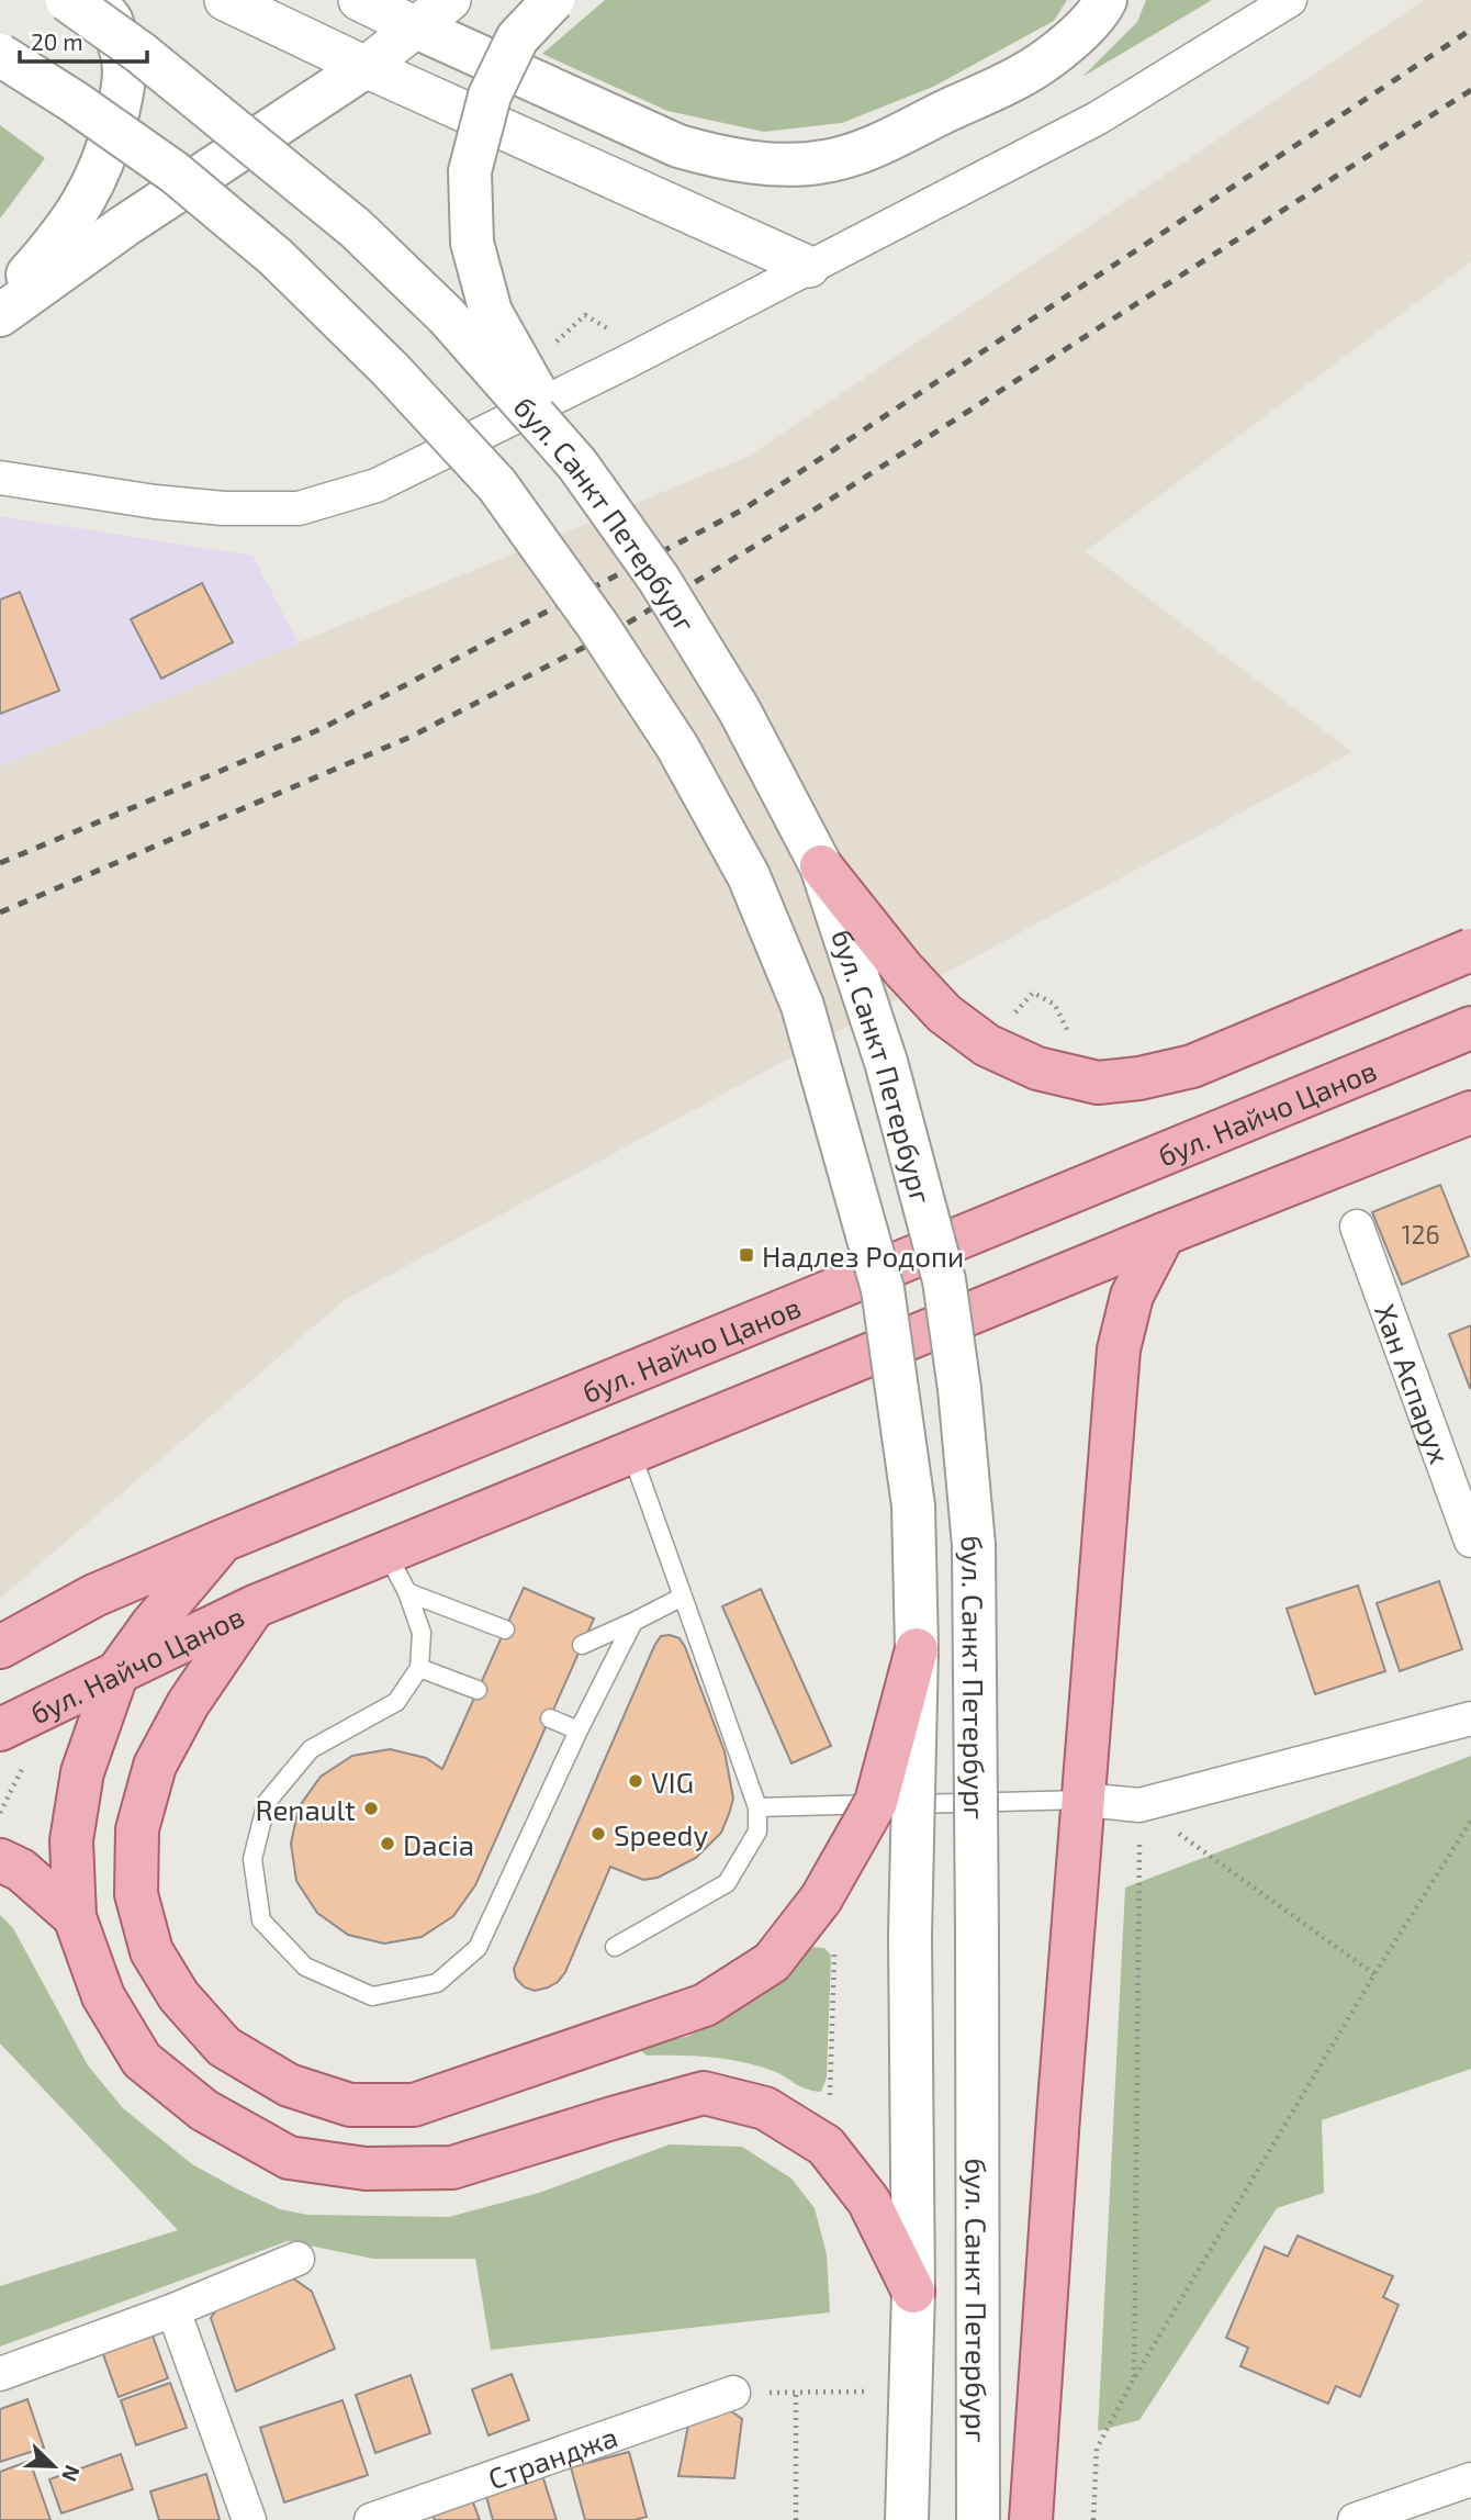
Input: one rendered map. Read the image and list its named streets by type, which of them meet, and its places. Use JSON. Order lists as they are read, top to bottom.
{
  "streets": {
    "main road": ["бул. Санкт Петербург", "бул. Найчо Цанов"],
    "street": ["Хан Аспарух", "Странджа"]
  },
  "places": {
    "transit": ["Надлез Родопи"],
    "other": [
      "VIG",
      "Renault",
      "Speedy",
      "Dacia"
    ]
  },
  "house_numbers": ["126"],
  "scale_bar": "20 m",
  "north": "bottom right"
}
